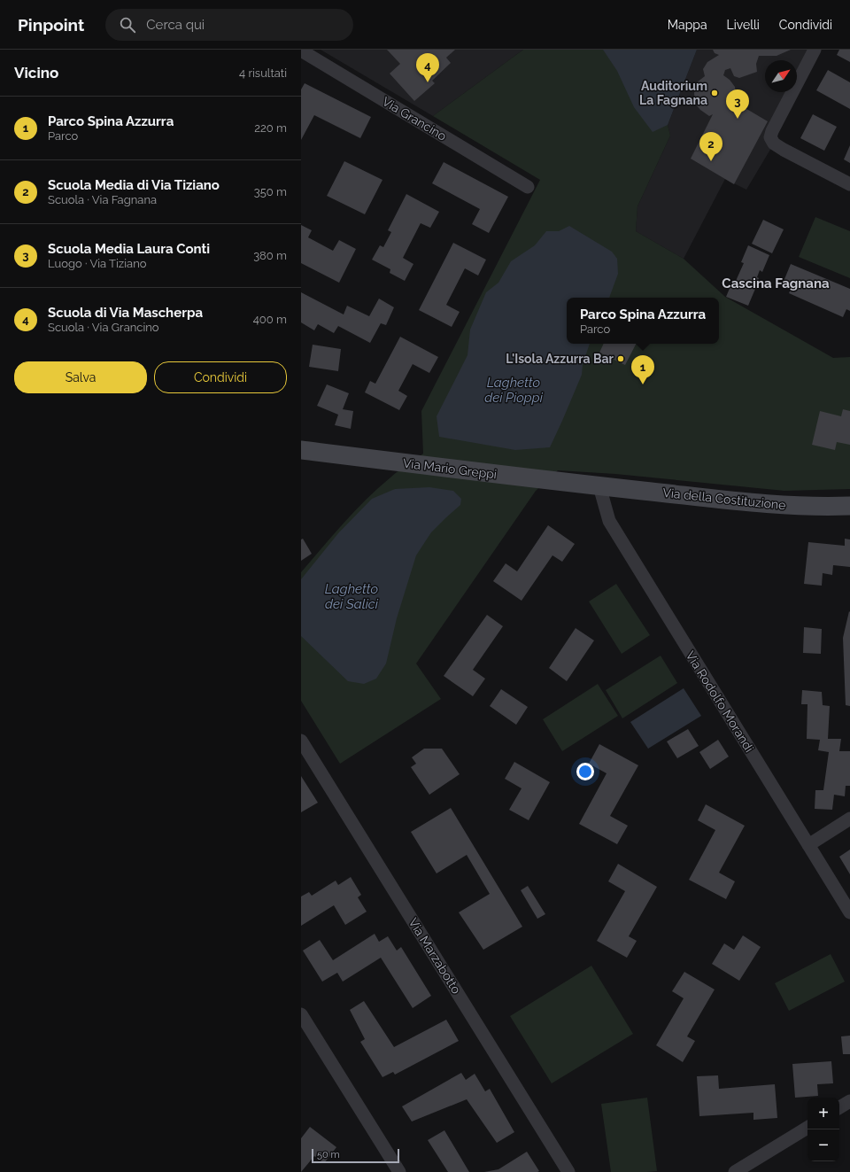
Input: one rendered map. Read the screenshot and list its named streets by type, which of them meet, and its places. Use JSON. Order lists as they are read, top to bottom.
{
  "streets": {
    "main road": ["Via Mario Greppi", "Via della Costituzione"],
    "street": ["Via Grancino", "Via Rodolfo Morandi", "Via Marzabotto"]
  },
  "crossings": [
    ["Via Mario Greppi", "Via della Costituzione"],
    ["Via Mario Greppi", "Via Rodolfo Morandi"],
    ["Via della Costituzione", "Via Rodolfo Morandi"]
  ],
  "districts": ["Cascina Fagnana"],
  "water": ["Laghetto dei Pioppi", "Laghetto dei Salici"],
  "places": ["Auditorium La Fagnana", "L'Isola Azzurra Bar"],
  "scale_bar": "50 m",
  "north": "top right",
  "page": {
    "header": "Pinpoint",
    "search": "Cerca qui",
    "nav": ["Mappa", "Livelli", "Condividi"],
    "heading": ["Vicino", "4 risultati"],
    "pins": [
      "4",
      "3",
      "2",
      "1"
    ],
    "list": [
      {
        "mark": "1",
        "name": "Parco Spina Azzurra",
        "note": "Parco",
        "value": "220 m"
      },
      {
        "mark": "2",
        "name": "Scuola Media di Via Tiziano",
        "note": "Scuola · Via Fagnana",
        "value": "350 m"
      },
      {
        "mark": "3",
        "name": "Scuola Media Laura Conti",
        "note": "Luogo · Via Tiziano",
        "value": "380 m"
      },
      {
        "mark": "4",
        "name": "Scuola di Via Mascherpa",
        "note": "Scuola · Via Grancino",
        "value": "400 m"
      }
    ],
    "popup": ["Parco Spina Azzurra", "Parco"],
    "buttons": ["Salva", "Condividi"],
    "map_buttons": ["+", "−"],
    "scale": "50 m"
  }
}
